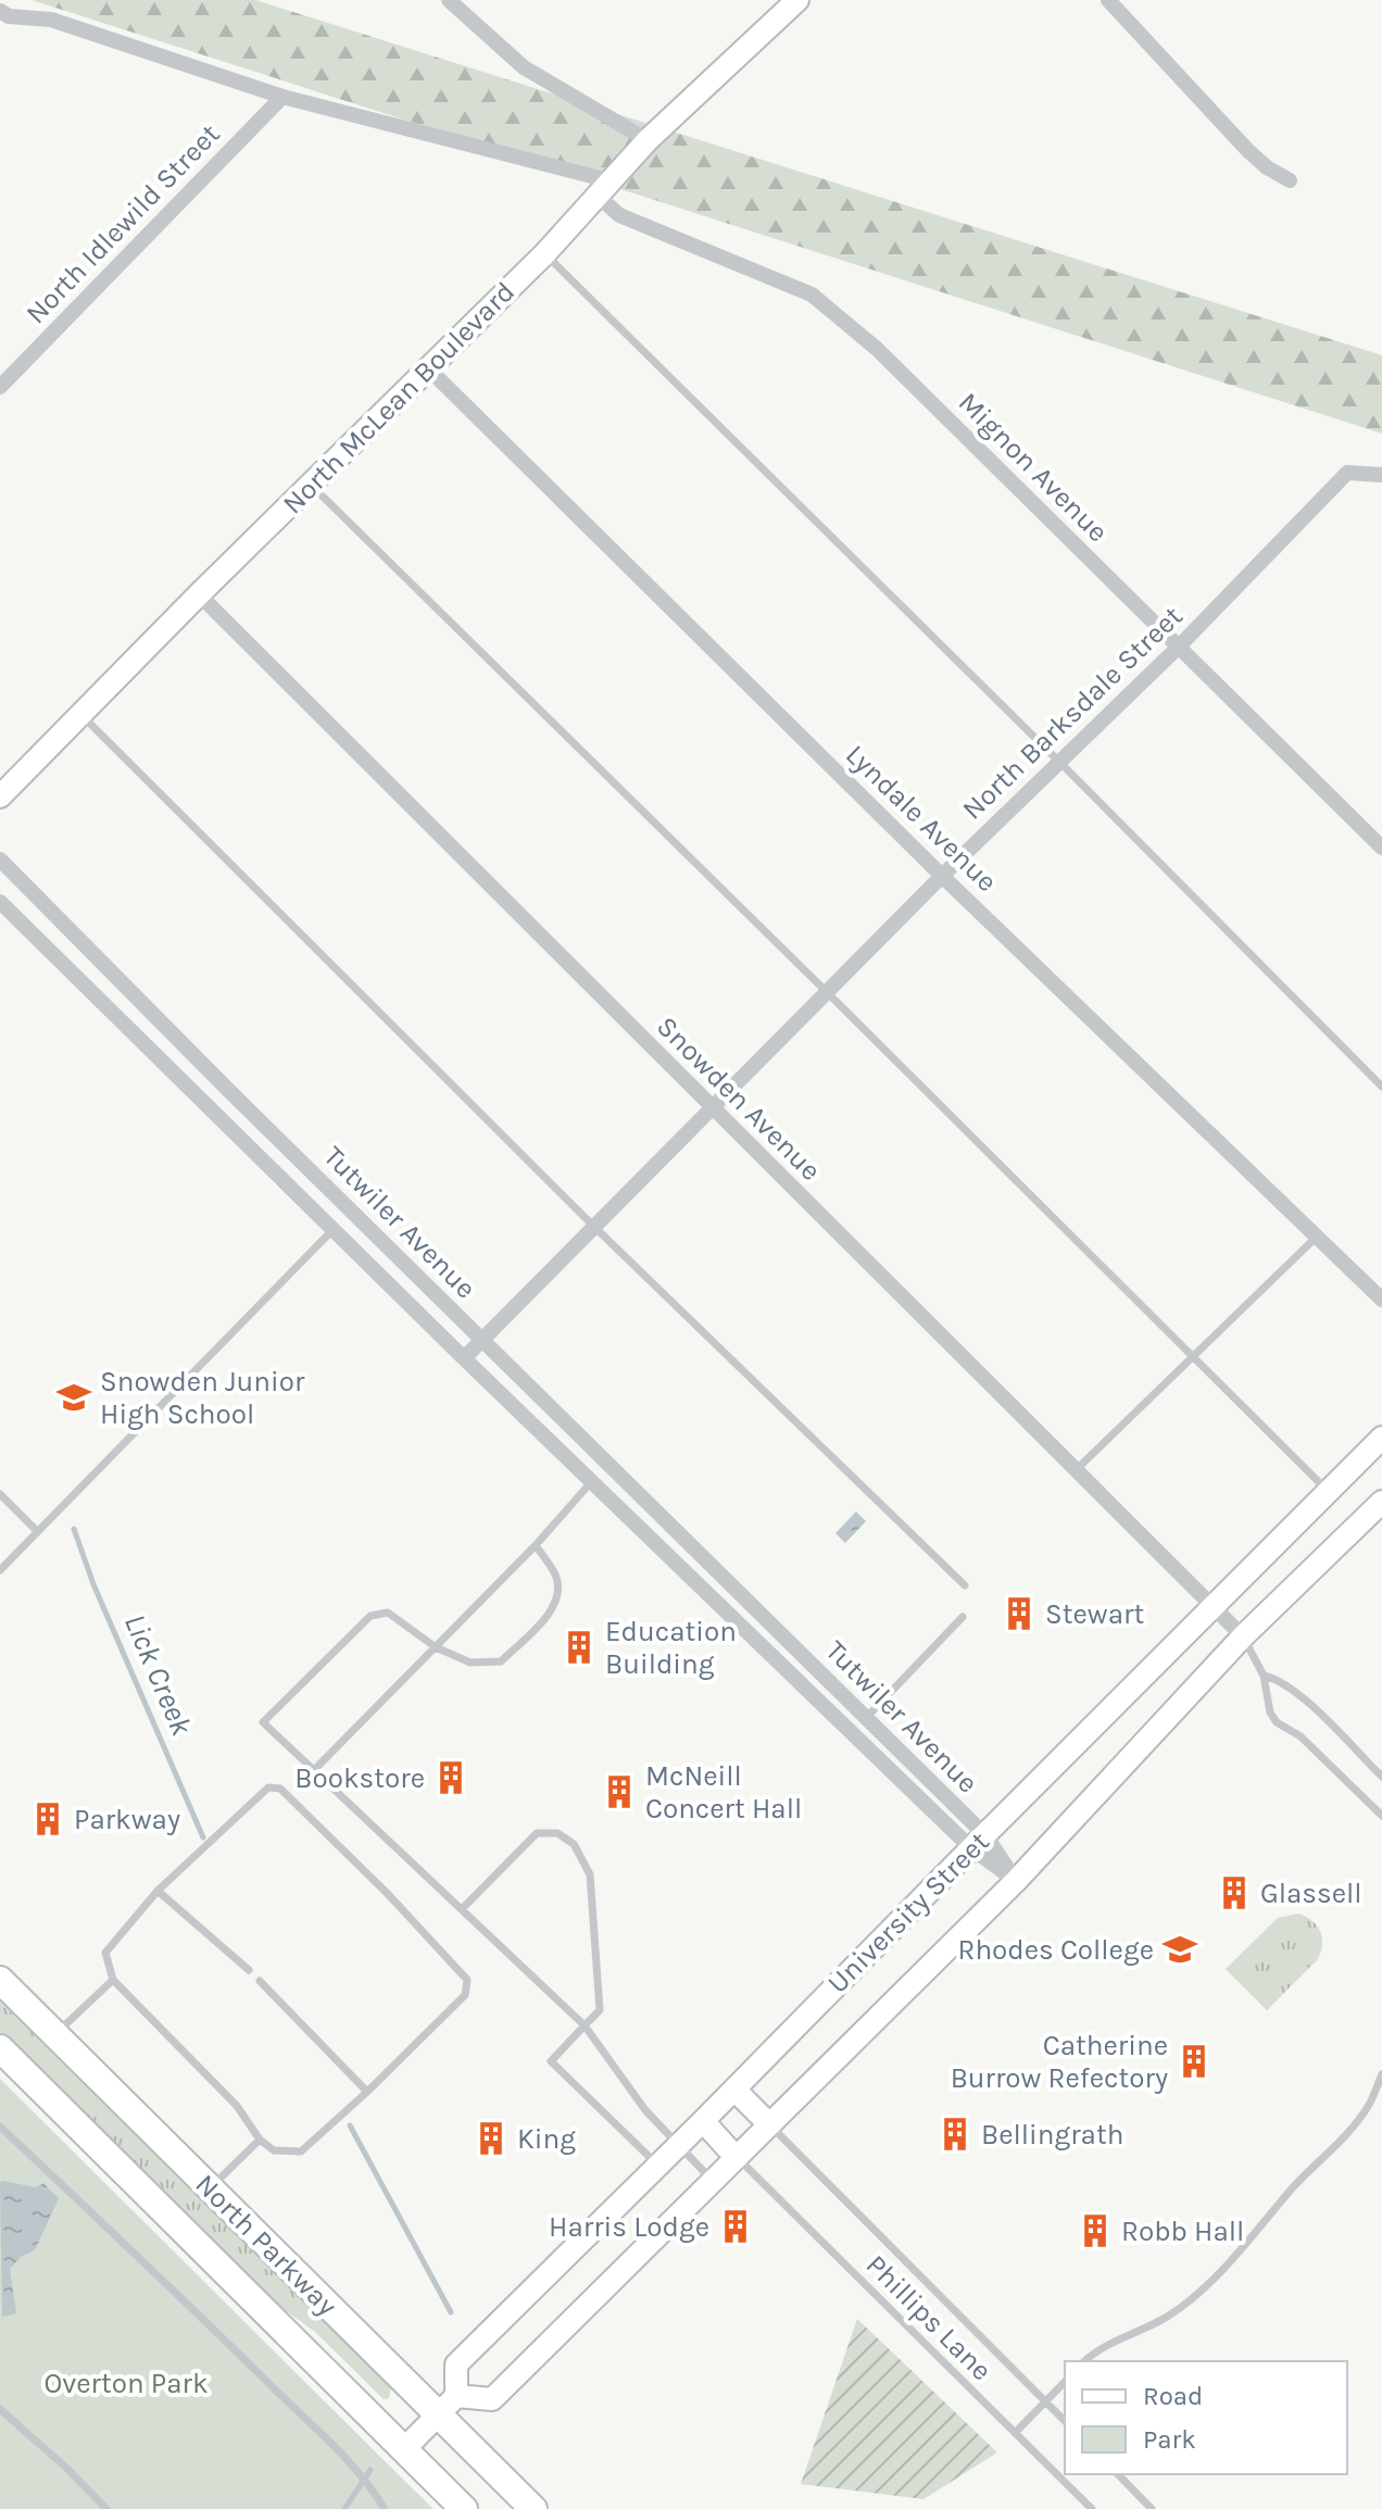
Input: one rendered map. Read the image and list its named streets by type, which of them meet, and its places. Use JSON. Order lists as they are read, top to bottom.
{
  "streets": {
    "main road": ["North McLean Boulevard", "University Street", "North Parkway"],
    "street": [
      "North Idlewild Street",
      "Mignon Avenue",
      "North Barksdale Street",
      "Lyndale Avenue",
      "Snowden Avenue",
      "Tutwiler Avenue"
    ],
    "lane": ["Phillips Lane"]
  },
  "crossings": [
    ["North McLean Boulevard", "Mignon Avenue"],
    ["North McLean Boulevard", "Lyndale Avenue"],
    ["North McLean Boulevard", "Snowden Avenue"],
    ["Mignon Avenue", "North Barksdale Street"],
    ["North Barksdale Street", "Lyndale Avenue"],
    ["North Barksdale Street", "Snowden Avenue"],
    ["North Barksdale Street", "Tutwiler Avenue"],
    ["Snowden Avenue", "University Street"],
    ["Tutwiler Avenue", "University Street"],
    ["University Street", "North Parkway"],
    ["University Street", "Phillips Lane"]
  ],
  "water": ["Lick Creek"],
  "parks": ["Overton Park"],
  "places": {
    "school or university": ["Snowden Junior High School", "Rhodes College"],
    "building": [
      "Stewart",
      "Education Building",
      "Bookstore",
      "McNeill Concert Hall",
      "Parkway",
      "Glassell",
      "Catherine Burrow Refectory",
      "Bellingrath",
      "King",
      "Harris Lodge",
      "Robb Hall"
    ]
  },
  "legend": ["Road", "Park"]
}
